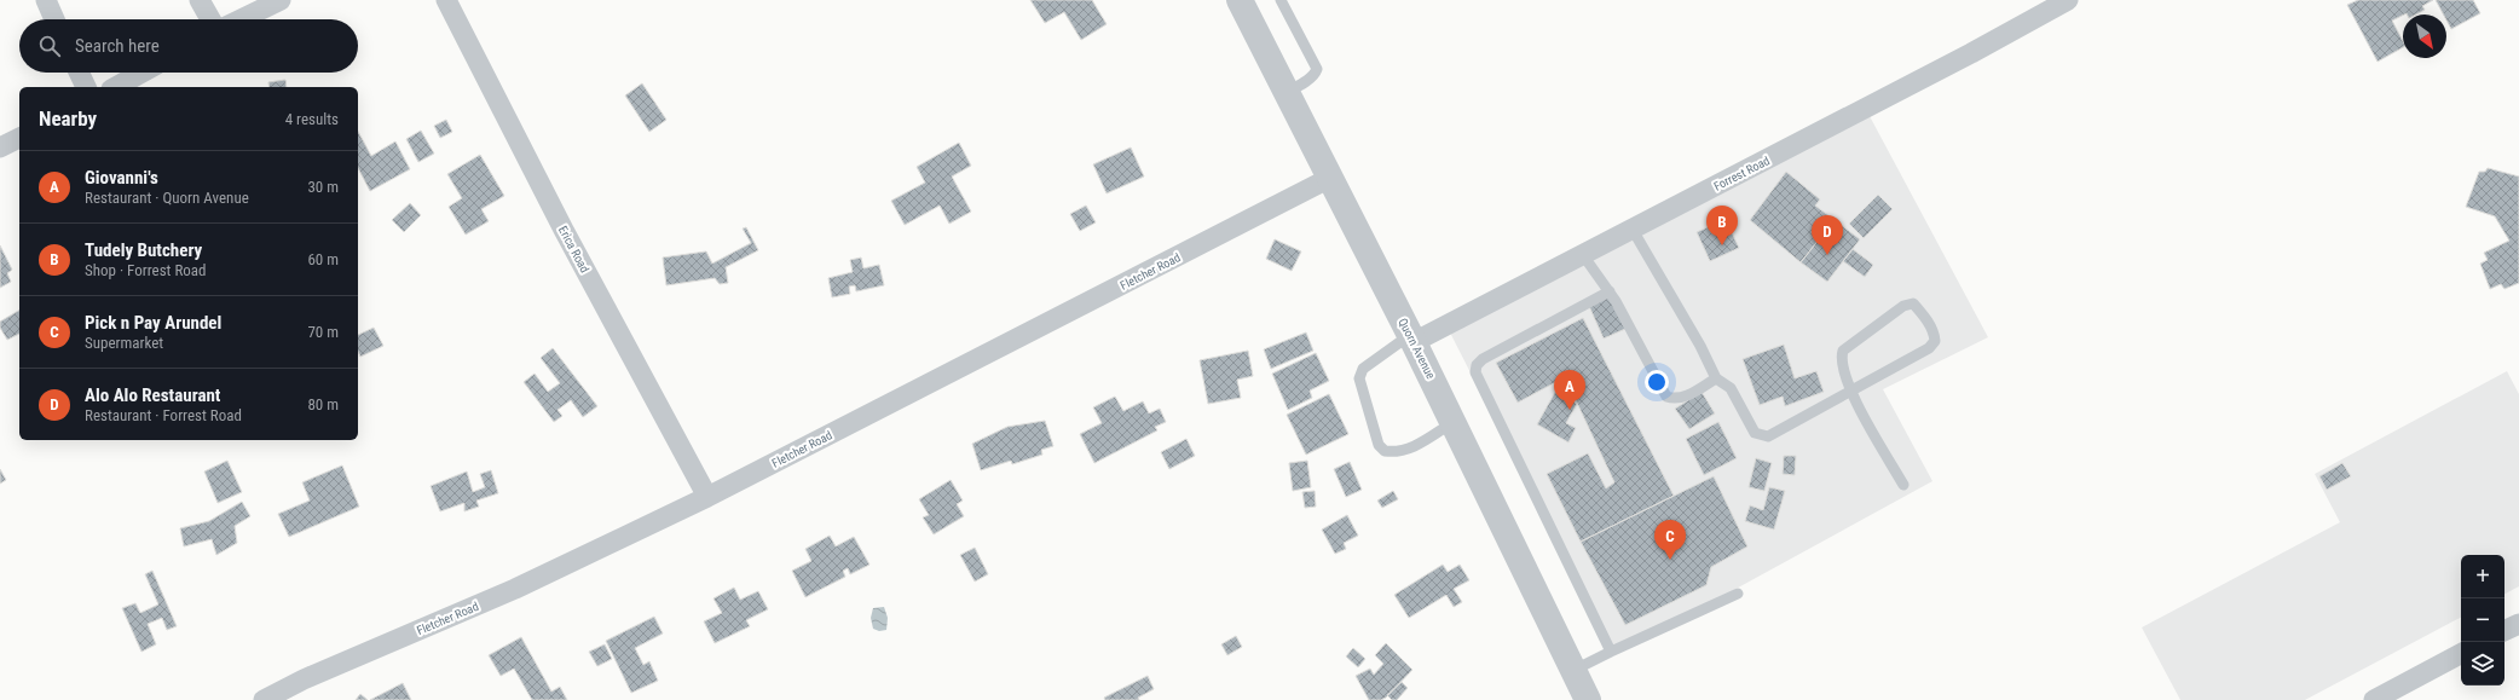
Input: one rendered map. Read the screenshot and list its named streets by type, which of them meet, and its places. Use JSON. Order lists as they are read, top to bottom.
{
  "streets": {
    "street": [
      "Forrest Road",
      "Erica Road",
      "Fletcher Road",
      "Quorn Avenue"
    ]
  },
  "crossings": [
    ["Forrest Road", "Quorn Avenue"],
    ["Erica Road", "Fletcher Road"],
    ["Fletcher Road", "Quorn Avenue"]
  ],
  "north": "bottom right",
  "page": {
    "search": "Search here",
    "heading": ["Nearby", "4 results"],
    "list": [
      {
        "mark": "A",
        "name": "Giovanni's",
        "note": "Restaurant · Quorn Avenue",
        "value": "30 m"
      },
      {
        "mark": "B",
        "name": "Tudely Butchery",
        "note": "Shop · Forrest Road",
        "value": "60 m"
      },
      {
        "mark": "C",
        "name": "Pick n Pay Arundel",
        "note": "Supermarket",
        "value": "70 m"
      },
      {
        "mark": "D",
        "name": "Alo Alo Restaurant",
        "note": "Restaurant · Forrest Road",
        "value": "80 m"
      }
    ],
    "pins": [
      "B",
      "D",
      "A",
      "C"
    ],
    "map_buttons": ["+", "−"]
  }
}
